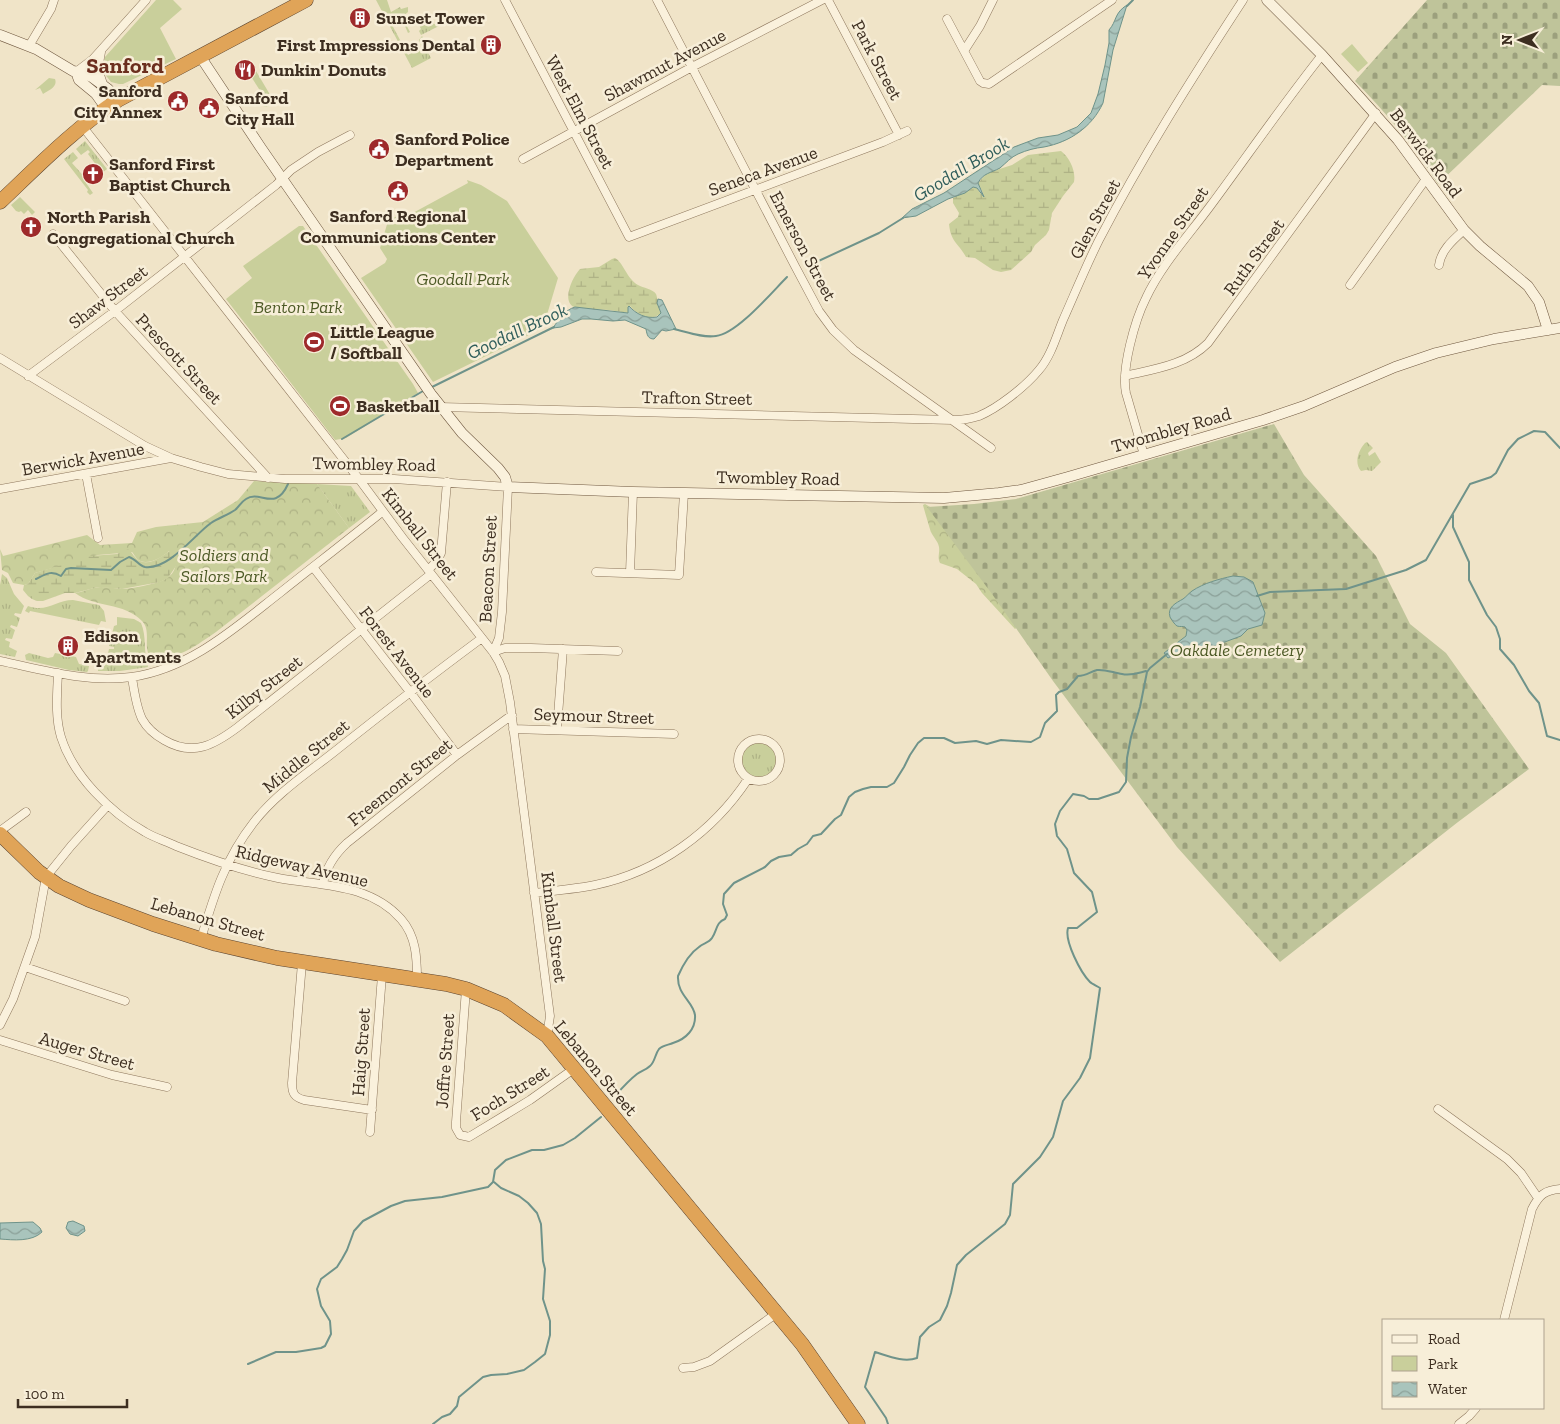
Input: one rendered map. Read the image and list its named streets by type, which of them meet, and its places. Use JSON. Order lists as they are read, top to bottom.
{
  "streets": {
    "highway": ["Lebanon Street"],
    "street": [
      "Park Street",
      "Shawmut Avenue",
      "West Elm Street",
      "Berwick Road",
      "Seneca Avenue",
      "Glen Street",
      "Yvonne Street",
      "Emerson Street",
      "Ruth Street",
      "Shaw Street",
      "Prescott Street",
      "Trafton Street",
      "Twombley Road",
      "Berwick Avenue",
      "Kimball Street",
      "Beacon Street",
      "Forest Avenue",
      "Kilby Street",
      "Seymour Street",
      "Middle Street",
      "Freemont Street",
      "Ridgeway Avenue",
      "Auger Street",
      "Haig Street",
      "Joffre Street",
      "Foch Street"
    ]
  },
  "crossings": [
    ["Park Street", "Seneca Avenue"],
    ["Shawmut Avenue", "West Elm Street"],
    ["Shawmut Avenue", "Emerson Street"],
    ["West Elm Street", "Seneca Avenue"],
    ["Berwick Road", "Yvonne Street"],
    ["Berwick Road", "Ruth Street"],
    ["Berwick Road", "Twombley Road"],
    ["Seneca Avenue", "Emerson Street"],
    ["Glen Street", "Emerson Street"],
    ["Glen Street", "Trafton Street"],
    ["Yvonne Street", "Ruth Street"],
    ["Yvonne Street", "Twombley Road"],
    ["Emerson Street", "Trafton Street"],
    ["Shaw Street", "Prescott Street"],
    ["Shaw Street", "Twombley Road"],
    ["Shaw Street", "Kimball Street"],
    ["Prescott Street", "Twombley Road"],
    ["Twombley Road", "Berwick Avenue"],
    ["Twombley Road", "Kimball Street"],
    ["Twombley Road", "Beacon Street"],
    ["Twombley Road", "Kilby Street"],
    ["Kimball Street", "Beacon Street"],
    ["Kimball Street", "Kilby Street"],
    ["Kimball Street", "Seymour Street"],
    ["Kimball Street", "Middle Street"],
    ["Kimball Street", "Freemont Street"],
    ["Kimball Street", "Lebanon Street"],
    ["Forest Avenue", "Kilby Street"],
    ["Forest Avenue", "Middle Street"],
    ["Forest Avenue", "Freemont Street"],
    ["Middle Street", "Ridgeway Avenue"],
    ["Middle Street", "Lebanon Street"],
    ["Freemont Street", "Ridgeway Avenue"],
    ["Ridgeway Avenue", "Lebanon Street"],
    ["Lebanon Street", "Haig Street"],
    ["Lebanon Street", "Joffre Street"],
    ["Lebanon Street", "Foch Street"],
    ["Joffre Street", "Foch Street"]
  ],
  "districts": ["Sanford"],
  "water": ["Goodall Brook"],
  "parks": [
    "Goodall Park",
    "Benton Park",
    "Soldiers and Sailors Park",
    "Oakdale Cemetery"
  ],
  "places": {
    "building": ["Sunset Tower", "First Impressions Dental", "Edison Apartments"],
    "restaurant": ["Dunkin' Donuts"],
    "public building": [
      "Sanford City Annex",
      "Sanford City Hall",
      "Sanford Police Department",
      "Sanford Regional Communications Center"
    ],
    "church": ["Sanford First Baptist Church", "North Parish Congregational Church"],
    "sports": ["Little League / Softball", "Basketball"]
  },
  "legend": ["Road", "Park", "Water"],
  "scale_bar": "100 m",
  "north": "left"
}
